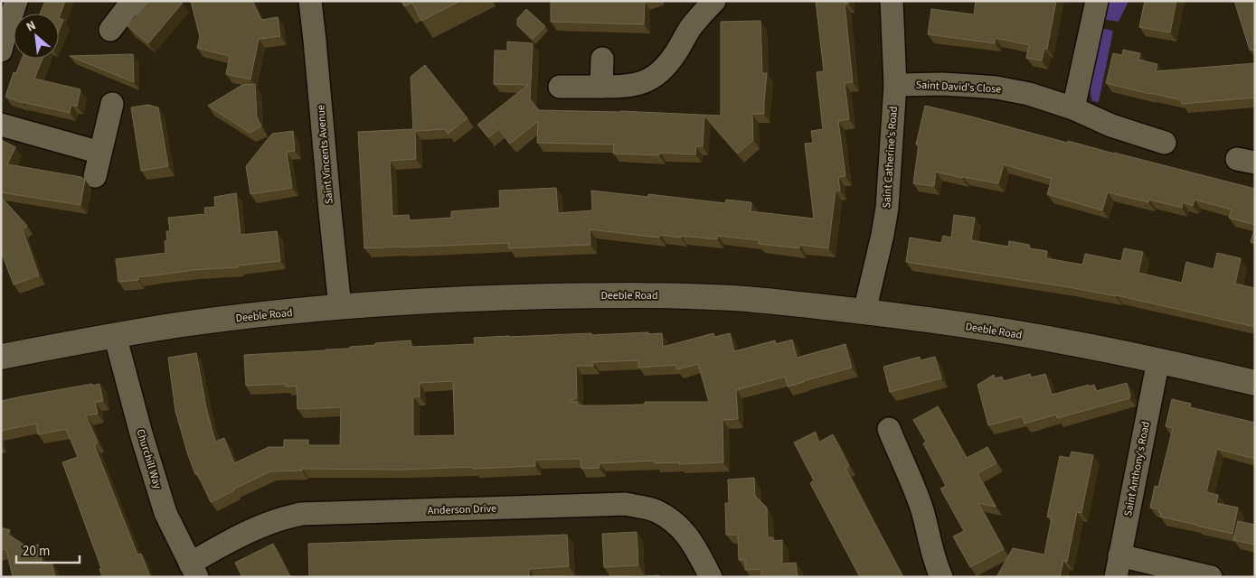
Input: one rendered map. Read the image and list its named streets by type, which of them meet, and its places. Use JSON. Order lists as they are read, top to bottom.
{
  "streets": {
    "street": [
      "Saint David's Close",
      "Saint Vincents Avenue",
      "Saint Catherine's Road",
      "Deeble Road",
      "Churchill Way",
      "Saint Anthony's Road",
      "Anderson Drive"
    ]
  },
  "crossings": [
    ["Saint David's Close", "Saint Catherine's Road"],
    ["Saint Vincents Avenue", "Deeble Road"],
    ["Saint Catherine's Road", "Deeble Road"],
    ["Deeble Road", "Churchill Way"],
    ["Deeble Road", "Saint Anthony's Road"],
    ["Churchill Way", "Anderson Drive"]
  ],
  "scale_bar": "20 m",
  "north": "top left"
}
